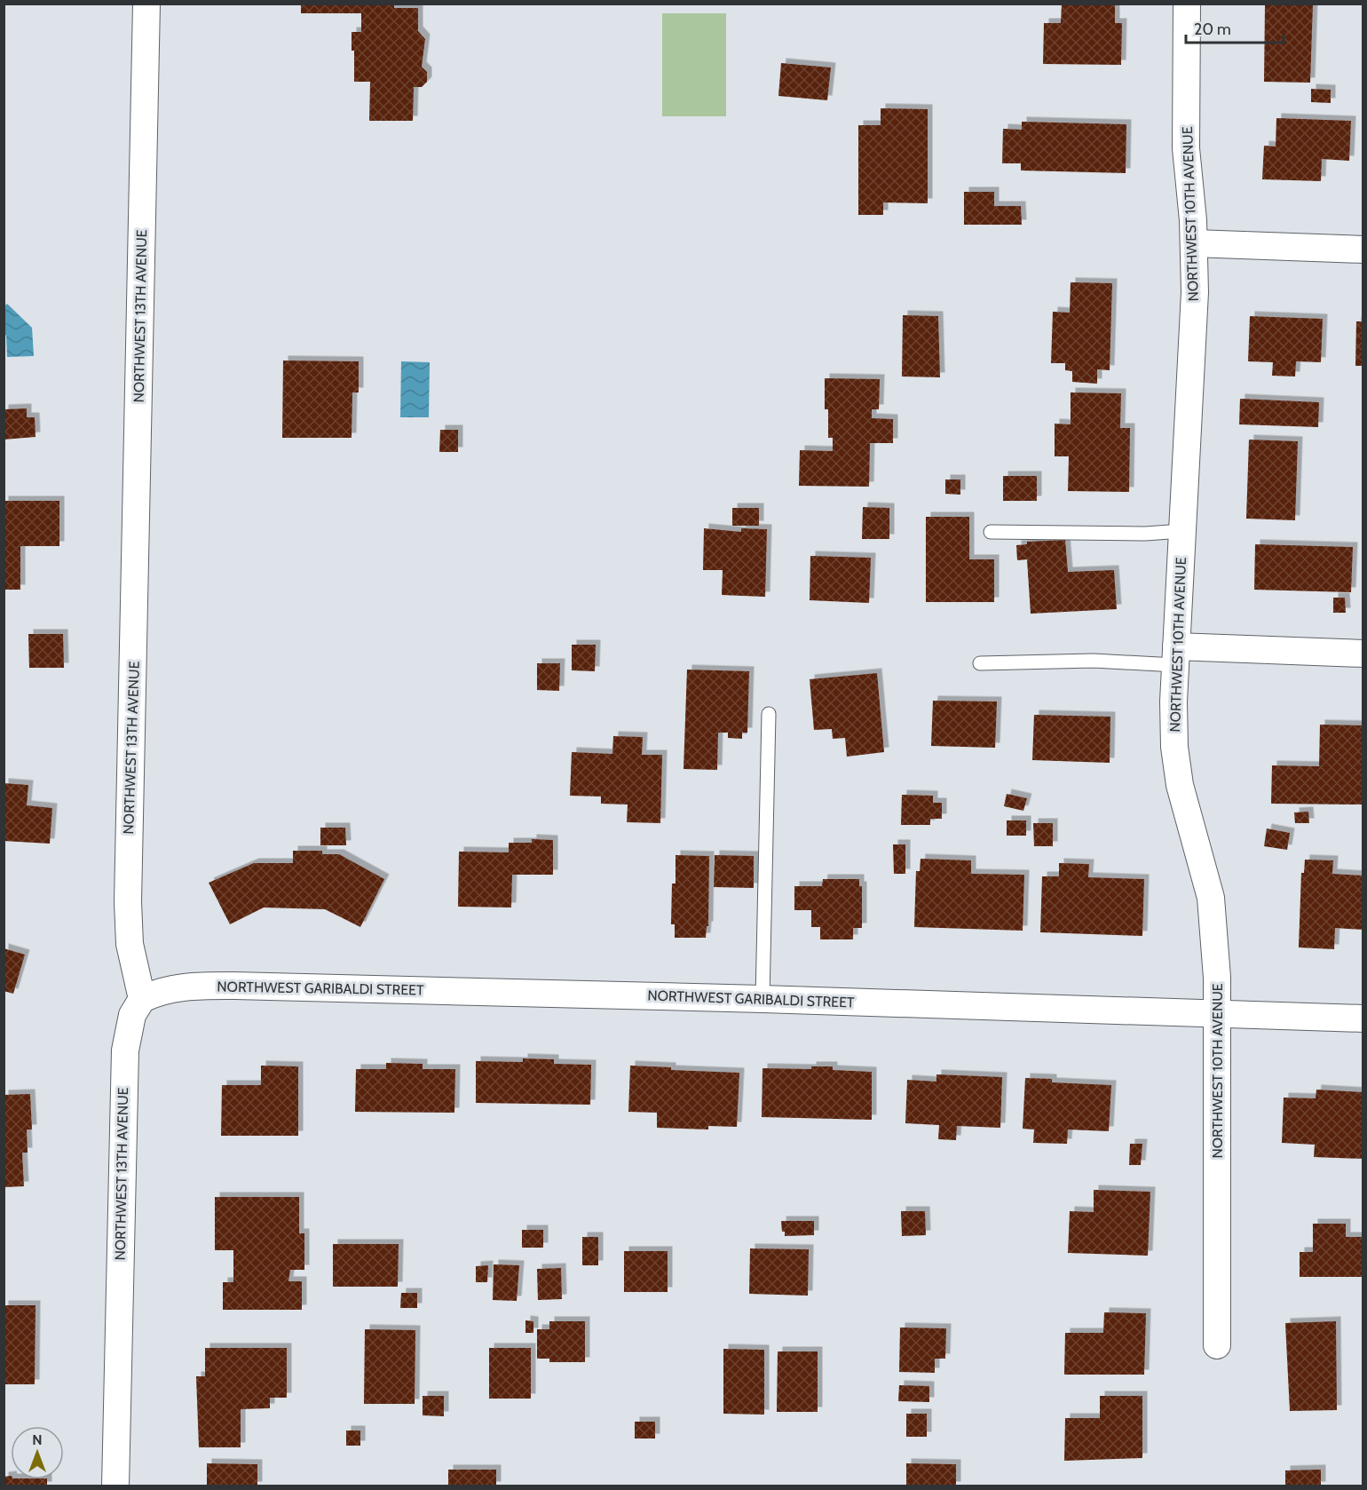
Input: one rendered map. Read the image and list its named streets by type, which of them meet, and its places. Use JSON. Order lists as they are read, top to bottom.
{
  "streets": {
    "street": ["NORTHWEST 10TH AVENUE", "NORTHWEST 13TH AVENUE", "NORTHWEST GARIBALDI STREET"]
  },
  "crossings": [
    ["NORTHWEST 10TH AVENUE", "NORTHWEST GARIBALDI STREET"],
    ["NORTHWEST 13TH AVENUE", "NORTHWEST GARIBALDI STREET"]
  ],
  "scale_bar": "20 m",
  "north": "top"
}
